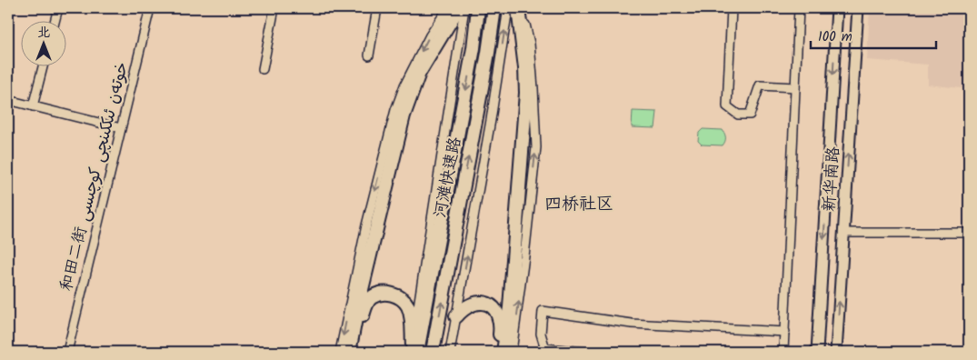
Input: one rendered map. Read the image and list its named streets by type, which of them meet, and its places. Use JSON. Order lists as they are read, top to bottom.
{
  "streets": {
    "highway": ["河滩快速路"],
    "main road": ["新华南路"],
    "street": ["和田二街 خوتەن ئىككىنچى كوچىسى"]
  },
  "districts": ["四桥社区"],
  "scale_bar": "100 m",
  "north": "top"
}
